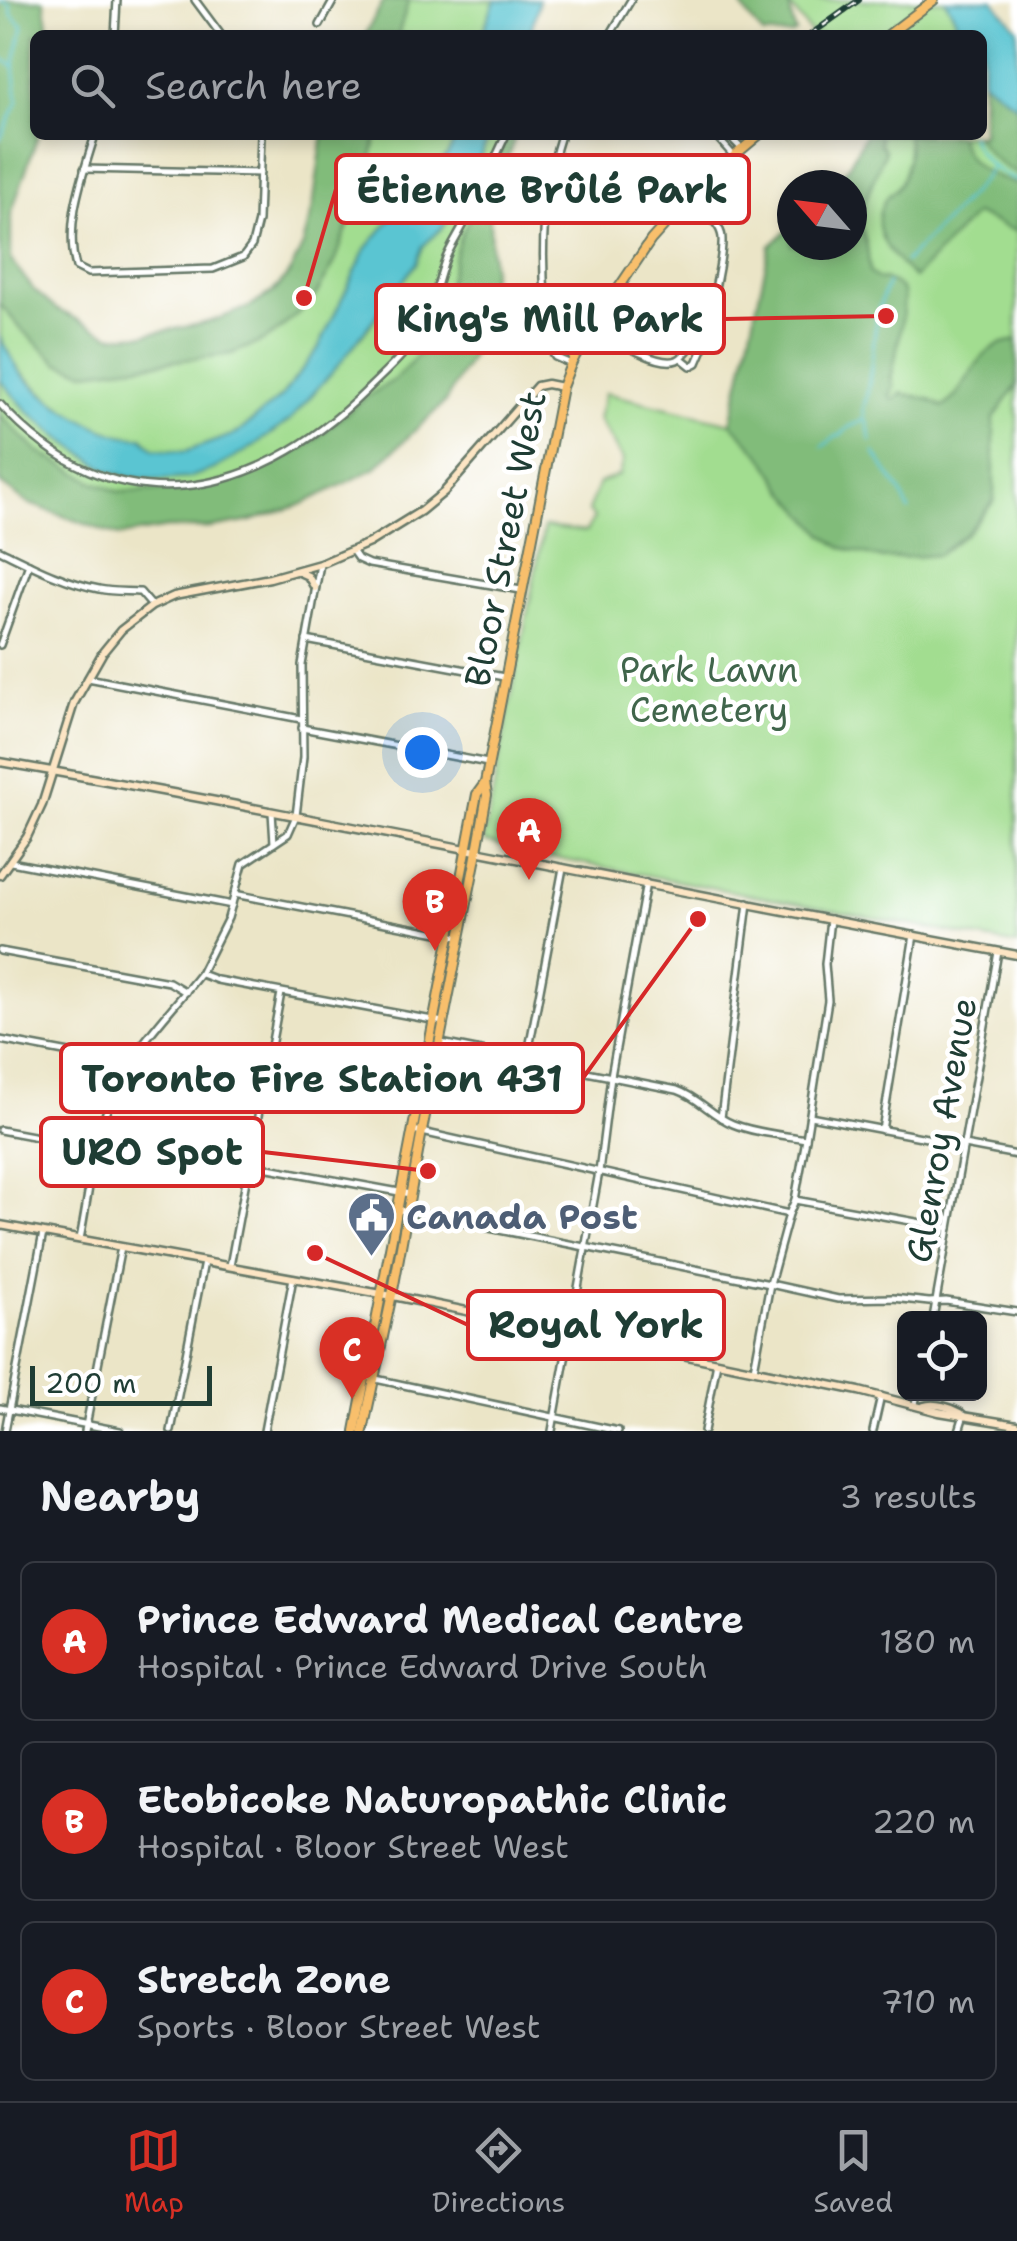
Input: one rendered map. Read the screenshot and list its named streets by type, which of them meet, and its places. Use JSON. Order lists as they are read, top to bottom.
{
  "streets": {
    "main road": ["Bloor Street West"],
    "street": ["Glenroy Avenue"]
  },
  "parks": ["Park Lawn Cemetery"],
  "places": {
    "other": [
      "Étienne Brûlé Park",
      "King's Mill Park",
      "Toronto Fire Station 431",
      "URO Spot",
      "Royal York"
    ],
    "public building": ["Canada Post"]
  },
  "scale_bar": "200 m",
  "north": "top left",
  "page": {
    "search": "Search here",
    "pins": ["A", "B", "C"],
    "scale": "200 m",
    "heading": ["Nearby", "3 results"],
    "list": [
      {
        "mark": "A",
        "name": "Prince Edward Medical Centre",
        "note": "Hospital · Prince Edward Drive South",
        "value": "180 m"
      },
      {
        "mark": "B",
        "name": "Etobicoke Naturopathic Clinic",
        "note": "Hospital · Bloor Street West",
        "value": "220 m"
      },
      {
        "mark": "C",
        "name": "Stretch Zone",
        "note": "Sports · Bloor Street West",
        "value": "710 m"
      }
    ],
    "nav": ["Map", "Directions", "Saved"]
  }
}
